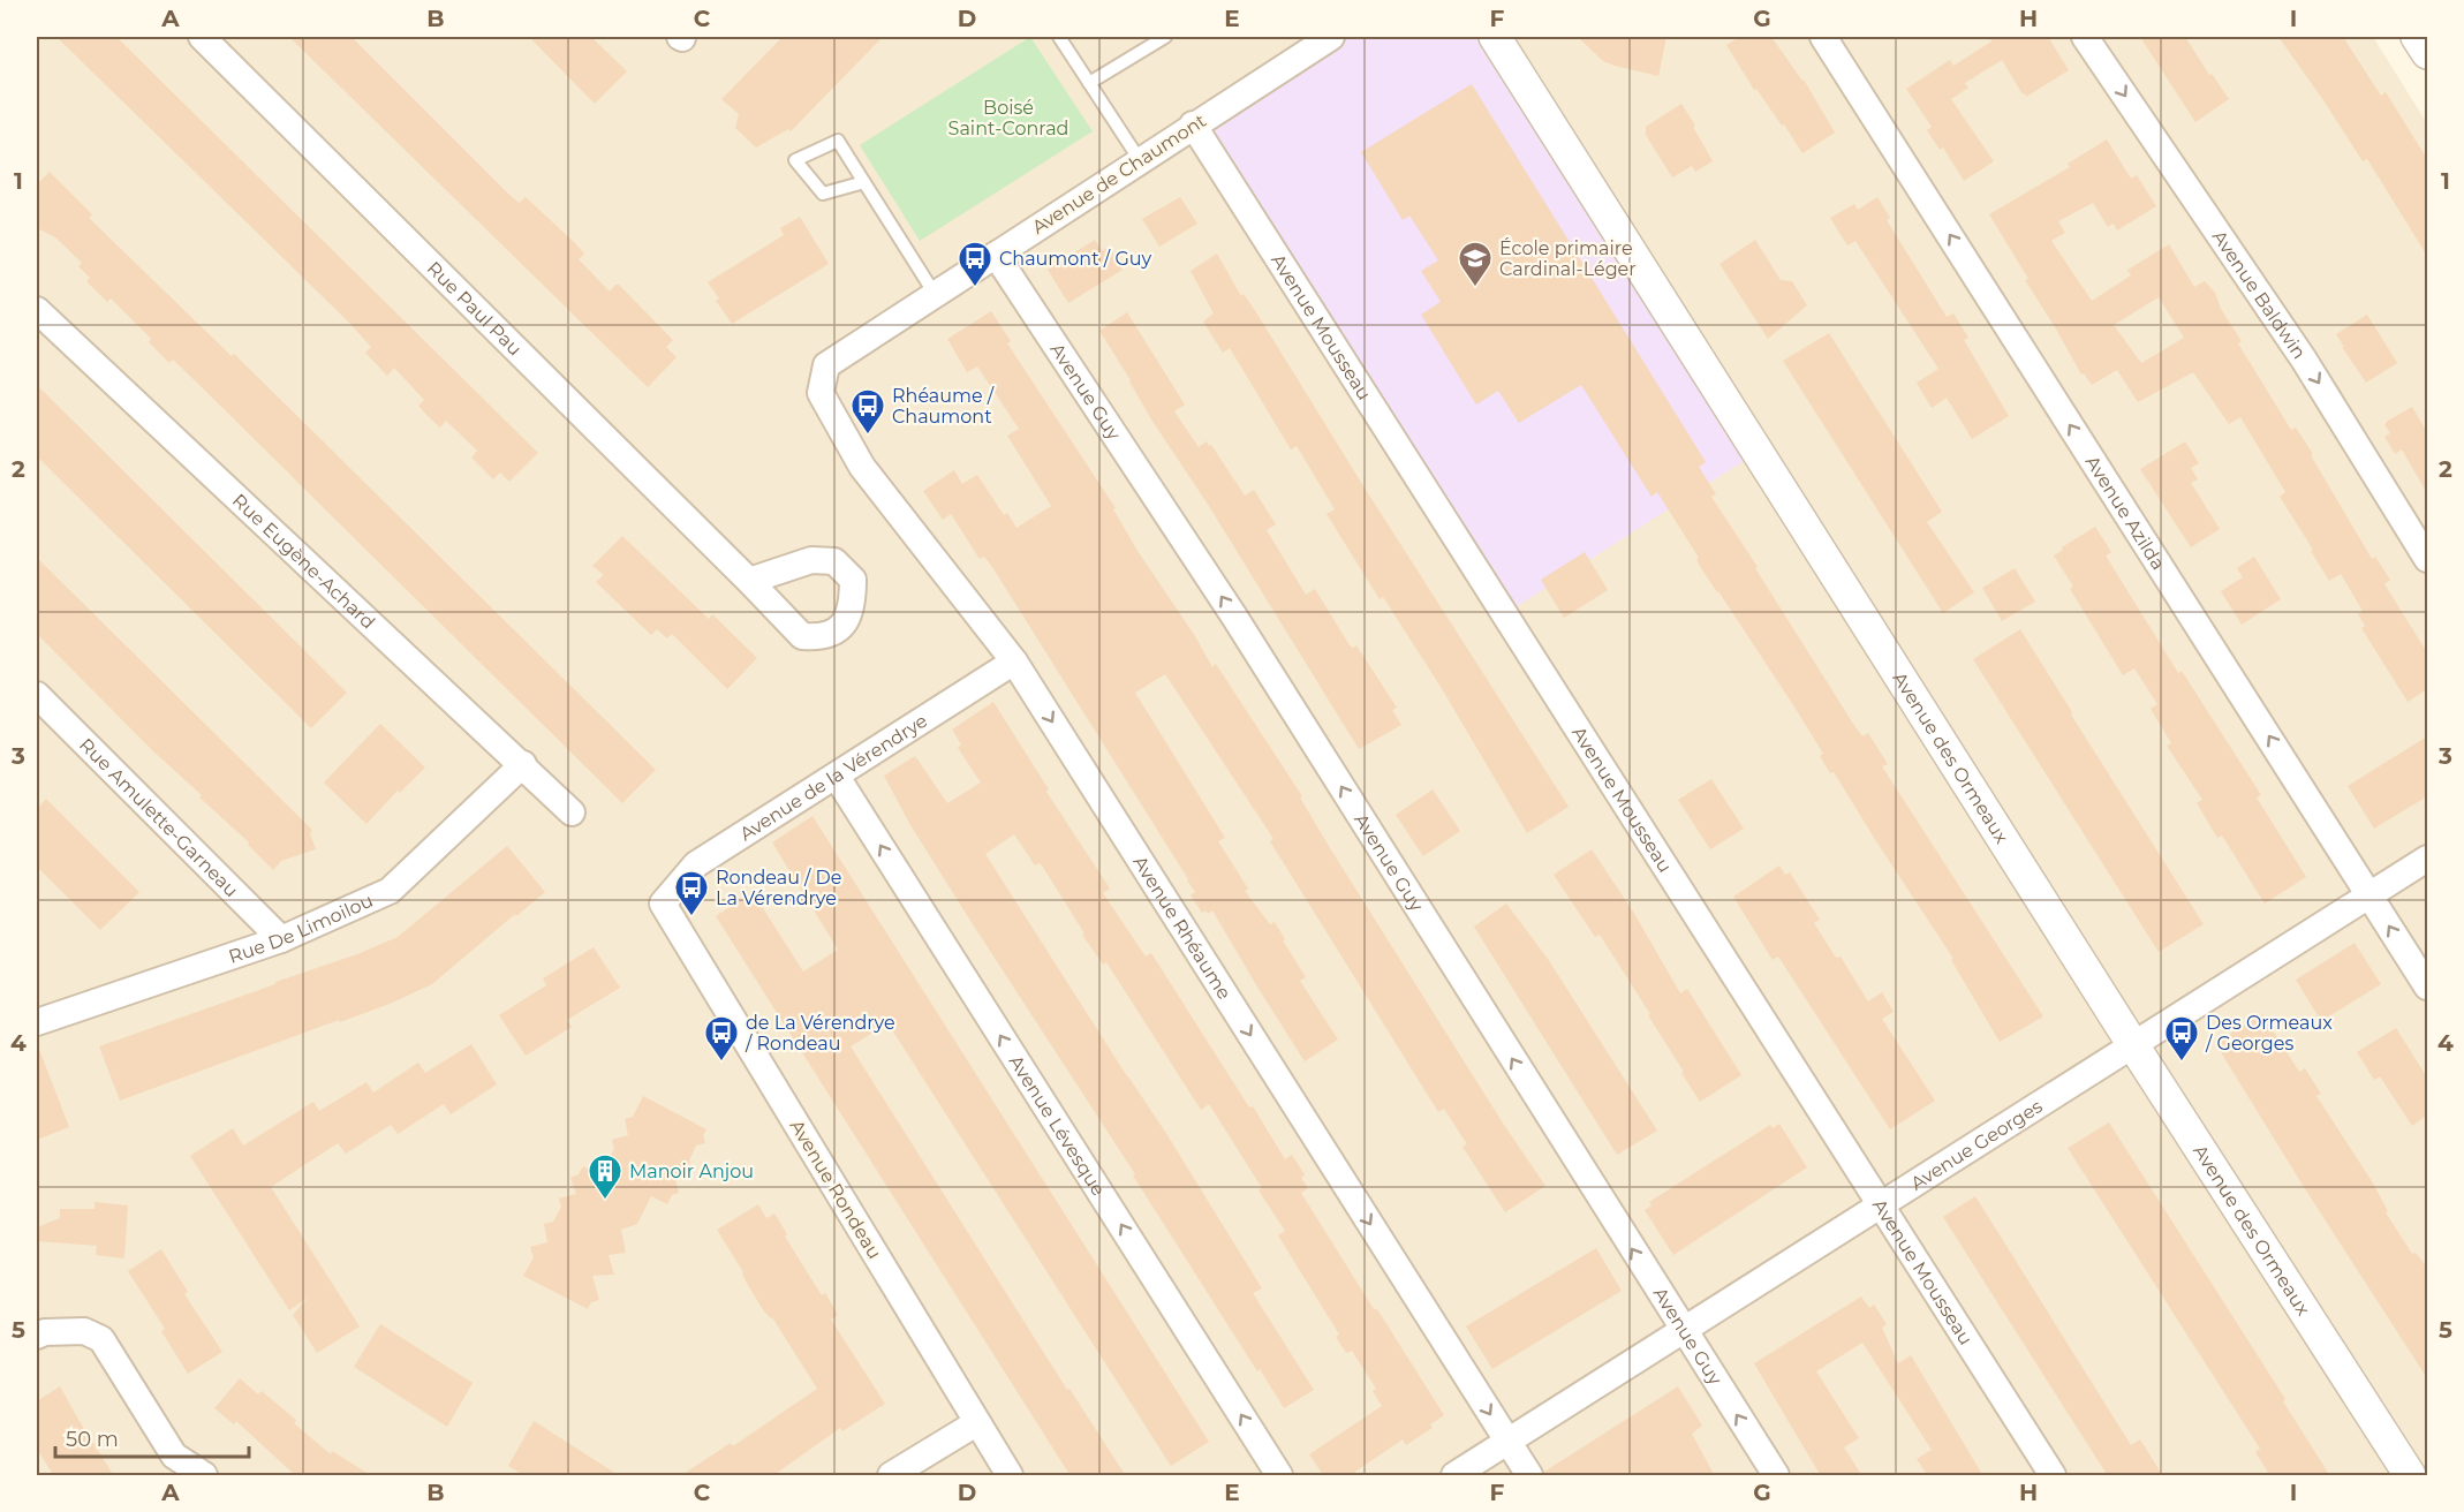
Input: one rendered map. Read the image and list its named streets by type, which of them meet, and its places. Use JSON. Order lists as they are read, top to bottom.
{
  "streets": {
    "street": [
      "Avenue de Chaumont",
      "Avenue Baldwin",
      "Rue Paul Pau",
      "Avenue Mousseau",
      "Avenue Guy",
      "Avenue Azilda",
      "Rue Eugène-Achard",
      "Avenue des Ormeaux",
      "Avenue de la Vérendrye",
      "Rue Amulette-Garneau",
      "Rue De Limoilou",
      "Avenue Rhéaume",
      "Avenue Lévesque",
      "Avenue Georges",
      "Avenue Rondeau"
    ]
  },
  "crossings": [
    ["Avenue de Chaumont", "Avenue Mousseau"],
    ["Avenue de Chaumont", "Avenue Guy"],
    ["Avenue de Chaumont", "Avenue Rhéaume"],
    ["Avenue Mousseau", "Avenue Georges"],
    ["Avenue Guy", "Avenue Georges"],
    ["Avenue Azilda", "Avenue Georges"],
    ["Rue Eugène-Achard", "Rue De Limoilou"],
    ["Avenue des Ormeaux", "Avenue Georges"],
    ["Avenue de la Vérendrye", "Avenue Rhéaume"],
    ["Avenue de la Vérendrye", "Avenue Lévesque"],
    ["Avenue de la Vérendrye", "Avenue Rondeau"],
    ["Rue Amulette-Garneau", "Rue De Limoilou"],
    ["Avenue Rhéaume", "Avenue Georges"]
  ],
  "one_way": [
    "Avenue Baldwin",
    "Avenue Guy",
    "Avenue Azilda",
    "Avenue Rhéaume",
    "Avenue Lévesque"
  ],
  "parks": ["Boisé Saint-Conrad"],
  "places": {
    "bus stop": [
      "Chaumont / Guy",
      "Rhéaume / Chaumont",
      "Rondeau / De La Vérendrye",
      "de La Vérendrye / Rondeau",
      "Des Ormeaux / Georges"
    ],
    "school or university": ["École primaire Cardinal-Léger"],
    "building": ["Manoir Anjou"]
  },
  "scale_bar": "50 m",
  "grid": {
    "columns": [
      "A",
      "B",
      "C",
      "D",
      "E",
      "F",
      "G",
      "H",
      "I"
    ],
    "rows": [
      "1",
      "2",
      "3",
      "4",
      "5"
    ]
  }
}
